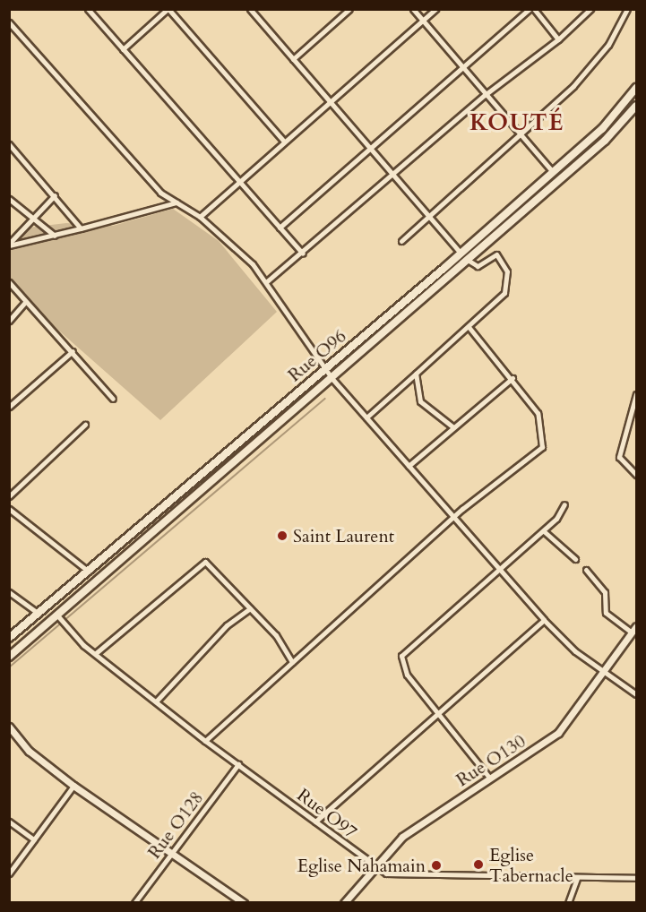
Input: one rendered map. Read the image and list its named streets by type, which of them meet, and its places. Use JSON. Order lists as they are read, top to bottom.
{
  "streets": {
    "main road": ["Rue O96"],
    "street": ["Rue O130", "Rue O97", "Rue O128"]
  },
  "crossings": [
    ["Rue O96", "Rue O97"],
    ["Rue O130", "Rue O97"],
    ["Rue O97", "Rue O128"]
  ],
  "districts": ["KOUTÉ"],
  "places": ["Saint Laurent", "Eglise Tabernacle", "Eglise Nahamain"]
}
